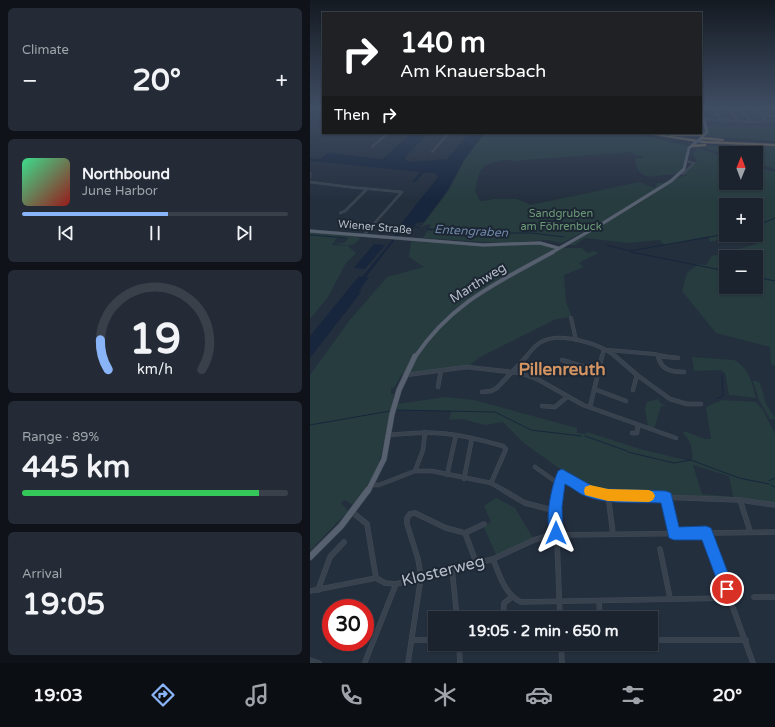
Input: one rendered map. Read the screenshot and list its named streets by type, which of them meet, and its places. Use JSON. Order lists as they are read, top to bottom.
{
  "streets": {
    "main road": ["Wiener Straße", "Marthweg"],
    "street": ["Klosterweg"]
  },
  "crossings": [
    ["Wiener Straße", "Marthweg"]
  ],
  "districts": ["Pillenreuth"],
  "water": ["Entengraben"],
  "parks": ["Sandgruben am Föhrenbuck"],
  "north": "top",
  "page": {
    "tile": [
      "Climate",
      ["Range · 89%", "445 km"],
      ["Arrival", "19:05"]
    ],
    "turn": ["140 m", "Am Knauersbach"],
    "heat": ["−", "20°", "+"],
    "then": "Then",
    "map_buttons": ["+", "−"],
    "song": ["Northbound", "June Harbor"],
    "limit": "30",
    "trip": "19:05 · 2 min · 650 m",
    "tabs": ["19:03", "20°"],
    "gauge": ["19", "km/h"]
  }
}
